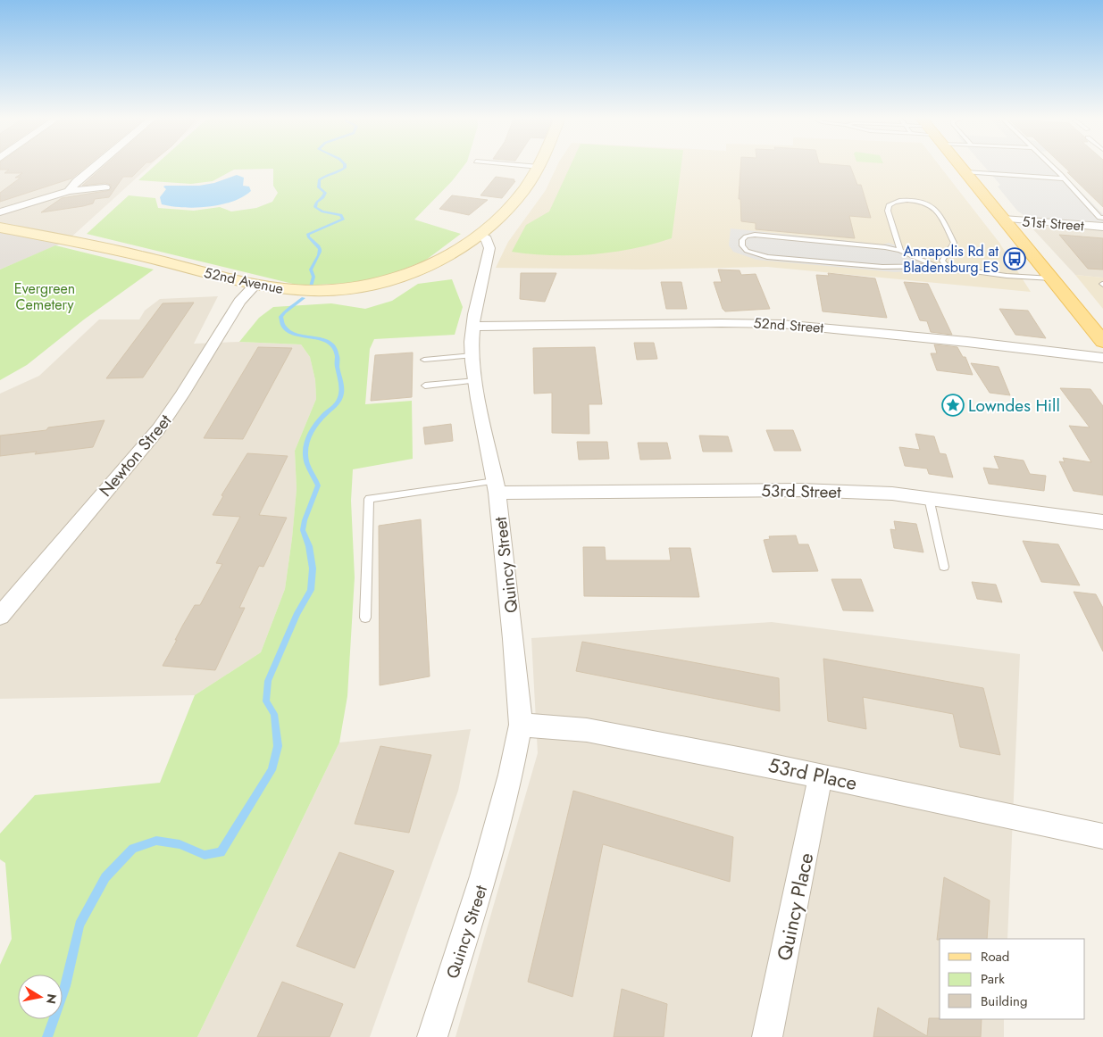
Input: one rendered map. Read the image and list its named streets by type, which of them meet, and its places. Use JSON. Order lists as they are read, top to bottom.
{
  "streets": {
    "street": [
      "51st Street",
      "52nd Avenue",
      "52nd Street",
      "Newton Street",
      "53rd Street",
      "Quincy Street",
      "53rd Place",
      "Quincy Place"
    ]
  },
  "crossings": [
    ["52nd Avenue", "Newton Street"],
    ["52nd Avenue", "Quincy Street"],
    ["52nd Street", "Quincy Street"],
    ["53rd Street", "Quincy Street"],
    ["Quincy Street", "53rd Place"],
    ["53rd Place", "Quincy Place"]
  ],
  "parks": ["Evergreen Cemetery"],
  "places": {
    "bus stop": ["Annapolis Rd at Bladensburg ES"],
    "place": ["Lowndes Hill"]
  },
  "legend": ["Road", "Park", "Building"],
  "north": "right"
}
